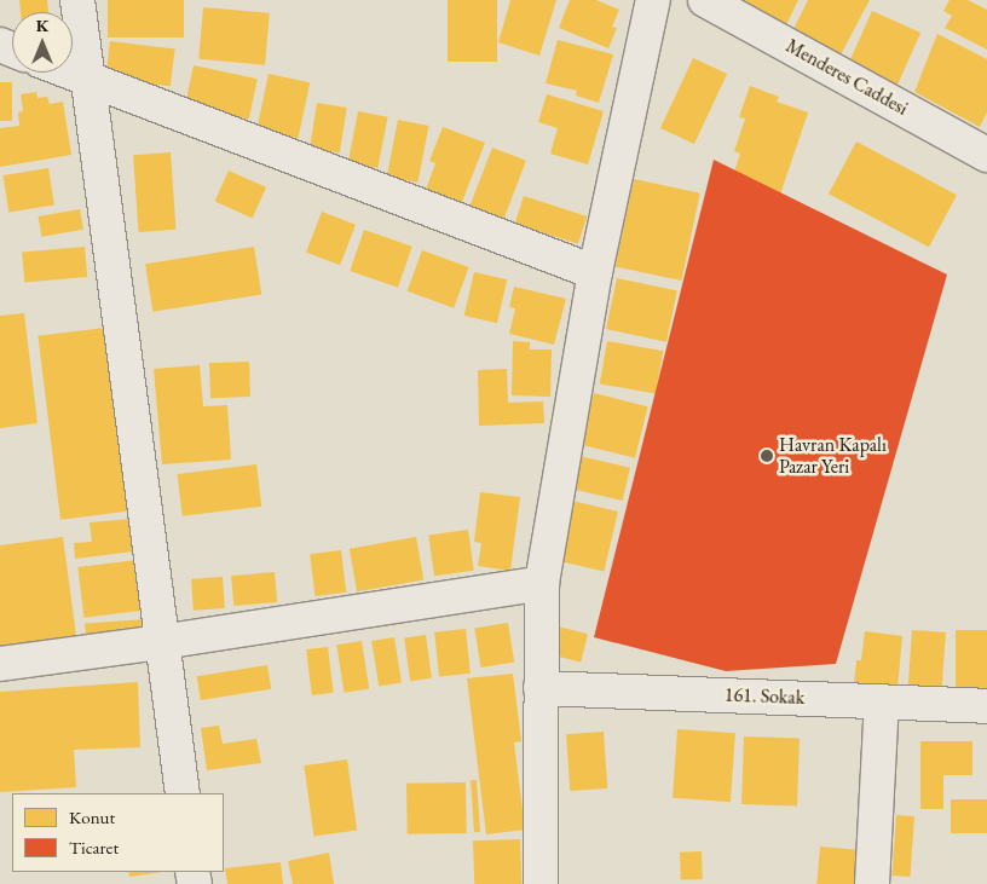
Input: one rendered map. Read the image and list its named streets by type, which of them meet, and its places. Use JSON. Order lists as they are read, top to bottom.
{
  "streets": {
    "street": ["Menderes Caddesi", "161. Sokak"]
  },
  "places": ["Havran Kapalı Pazar Yeri"],
  "legend": ["Konut", "Ticaret"],
  "north": "top"
}
